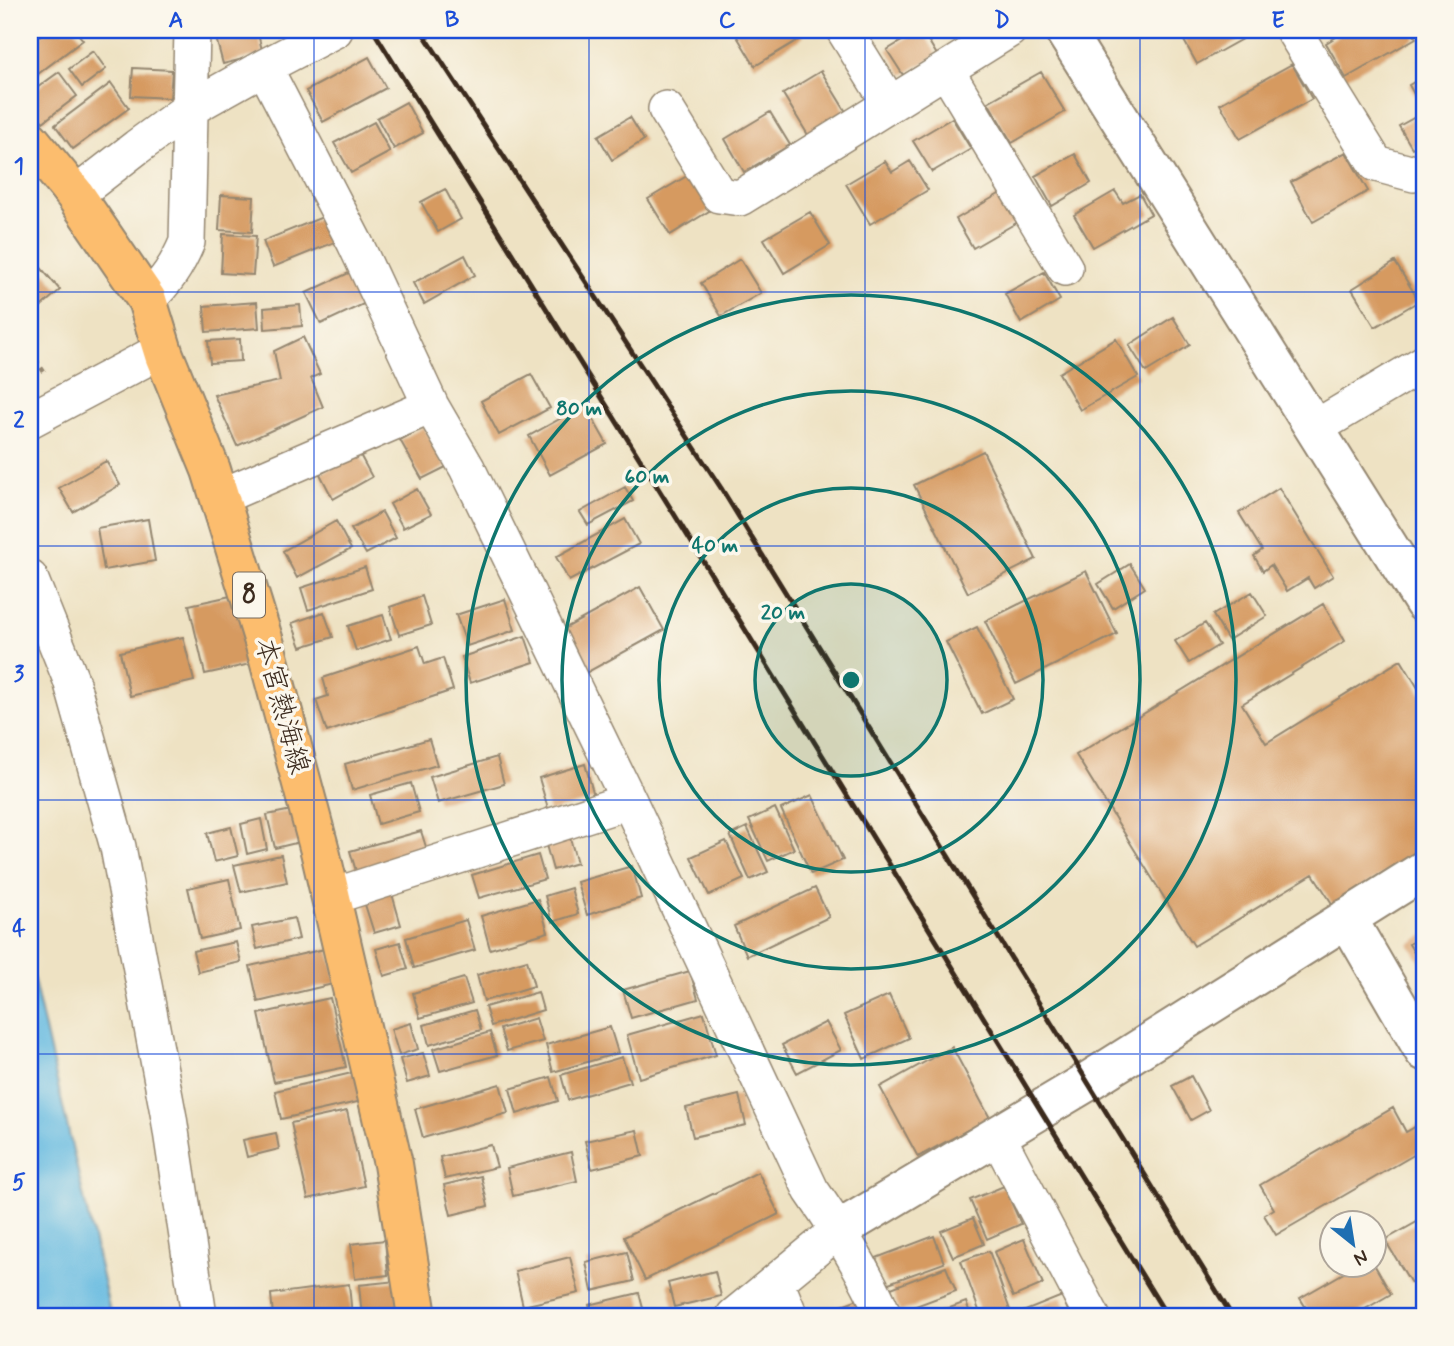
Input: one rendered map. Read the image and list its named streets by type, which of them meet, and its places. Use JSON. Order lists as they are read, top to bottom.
{
  "streets": {
    "main road": ["8", "本宮熱海線"]
  },
  "north": "bottom right",
  "grid": {
    "columns": [
      "A",
      "B",
      "C",
      "D",
      "E"
    ],
    "rows": [
      "1",
      "2",
      "3",
      "4",
      "5"
    ]
  },
  "rings": [
    "80 m",
    "60 m",
    "40 m",
    "20 m"
  ]
}
